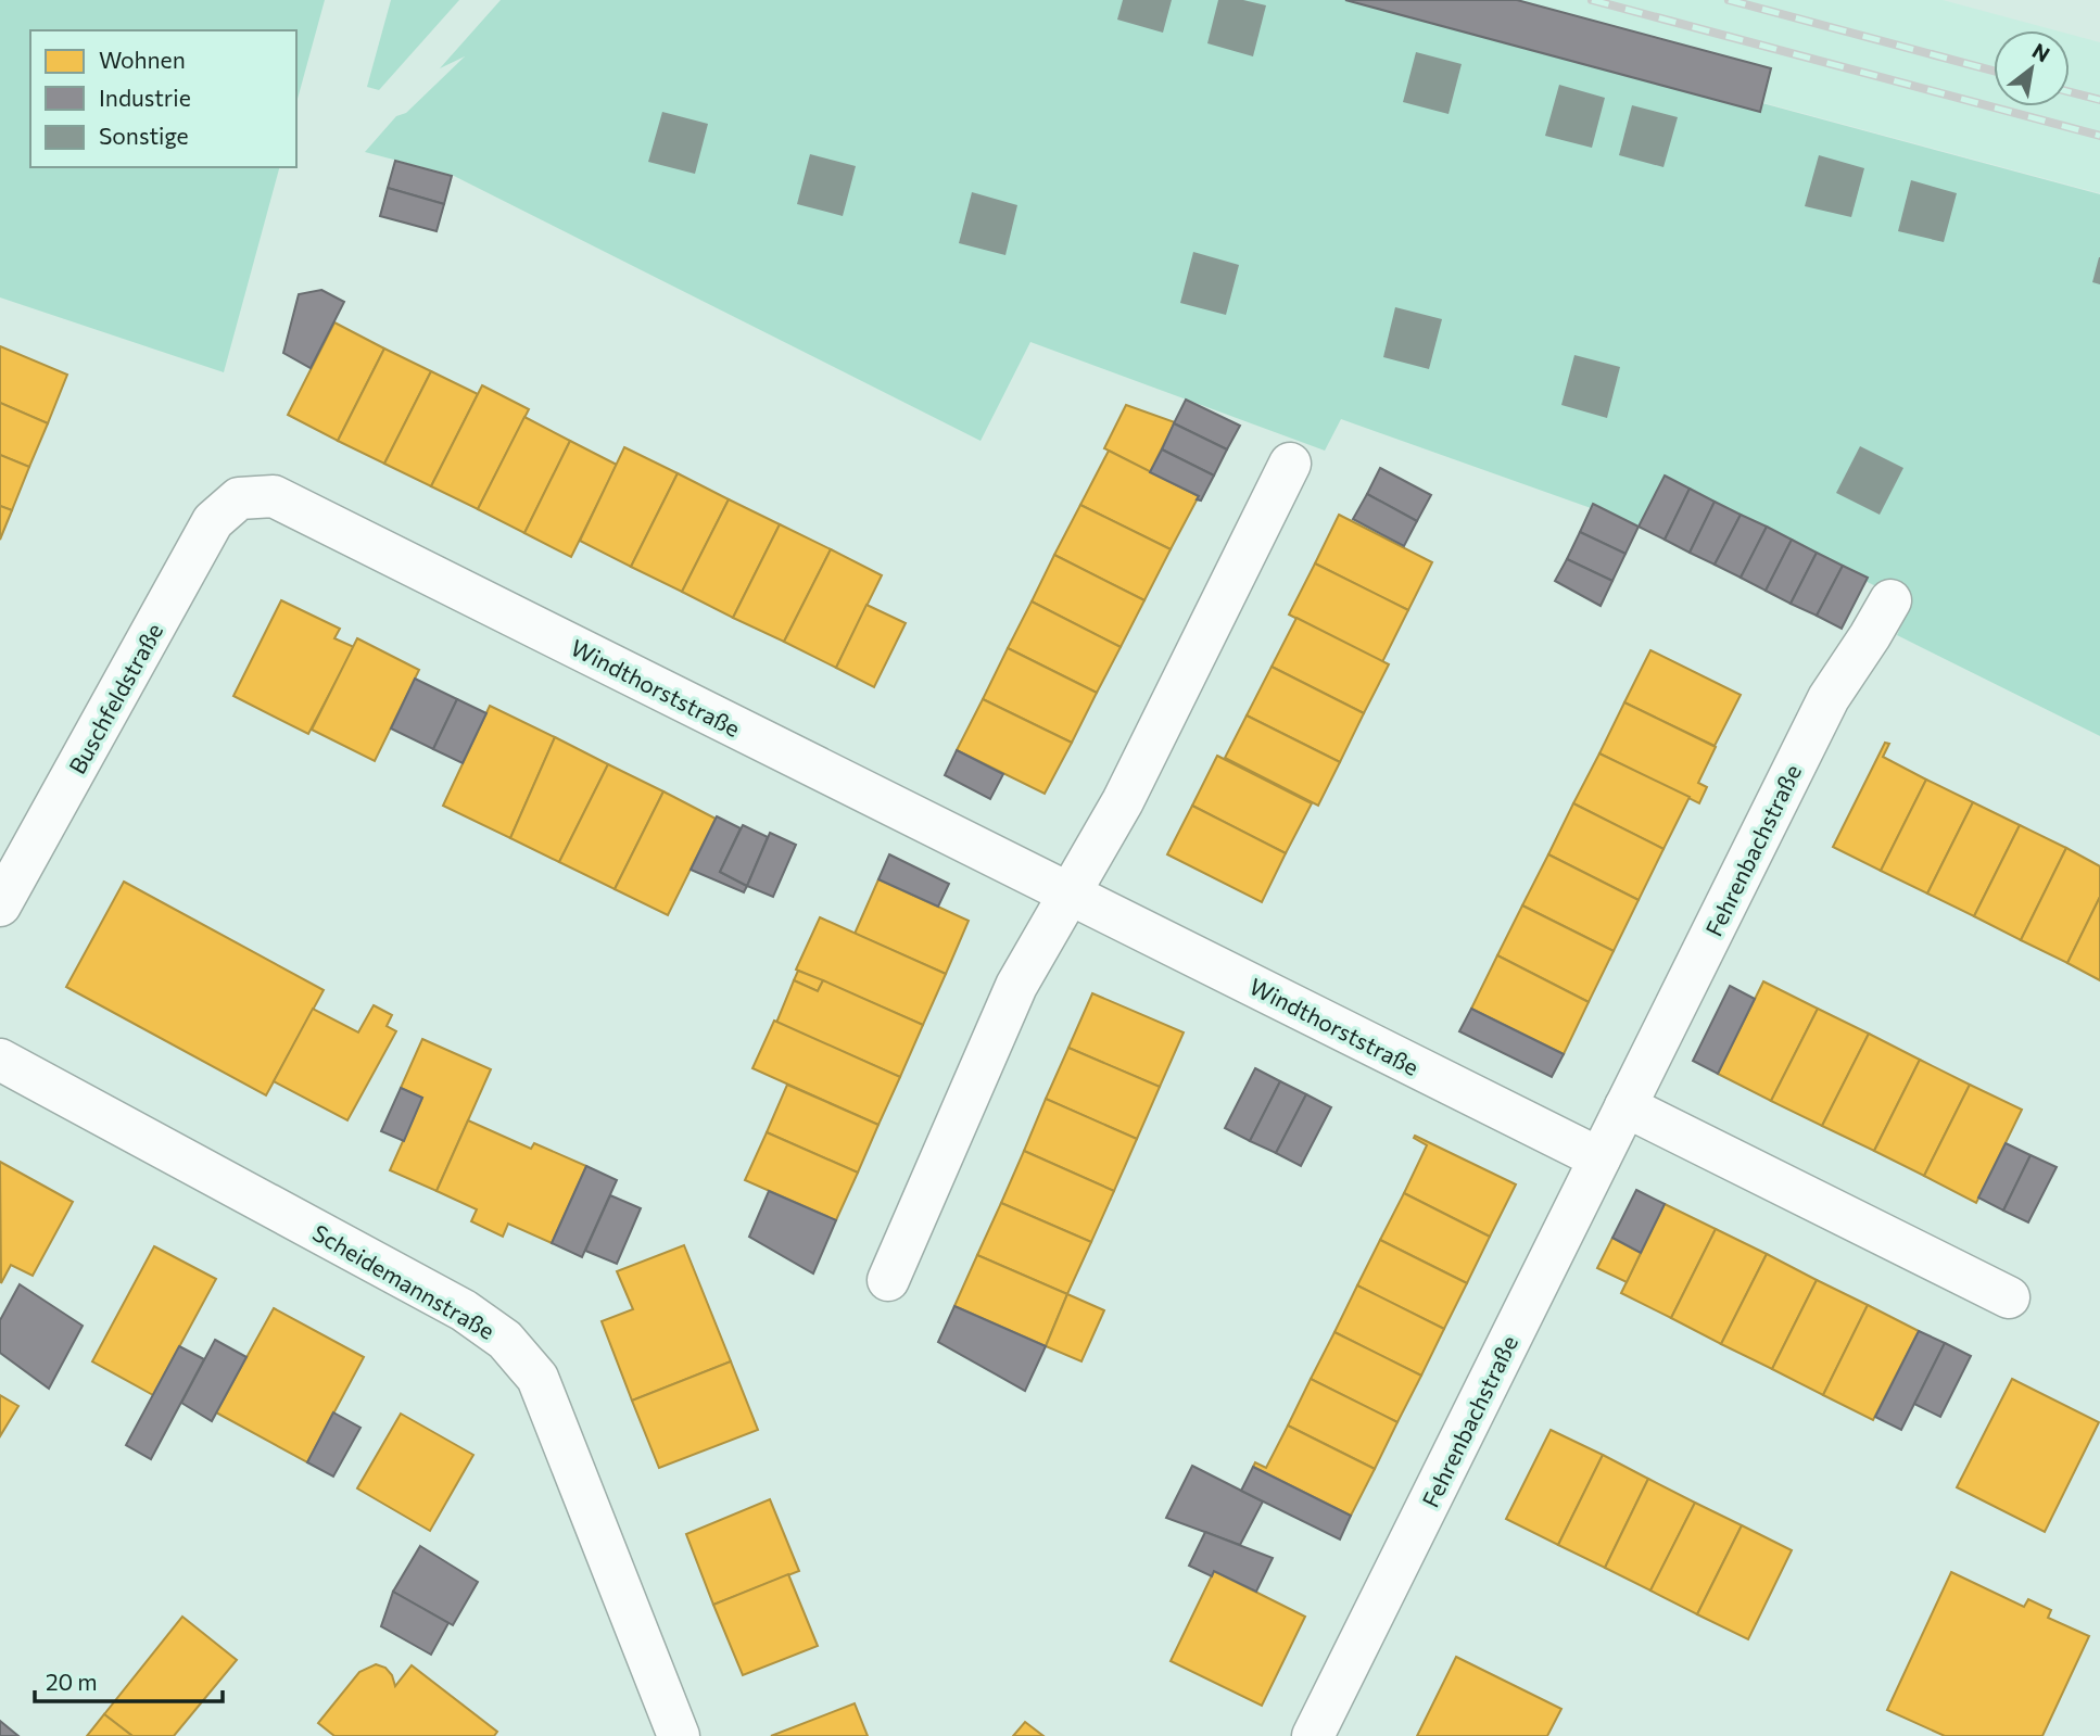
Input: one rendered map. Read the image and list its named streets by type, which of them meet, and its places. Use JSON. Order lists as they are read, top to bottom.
{
  "streets": {
    "street": [
      "Windthorststraße",
      "Buschfeldstraße",
      "Fehrenbachstraße",
      "Scheidemannstraße"
    ]
  },
  "crossings": [
    ["Windthorststraße", "Buschfeldstraße"],
    ["Windthorststraße", "Fehrenbachstraße"]
  ],
  "legend": ["Wohnen", "Industrie", "Sonstige"],
  "scale_bar": "20 m",
  "north": "top right"
}
